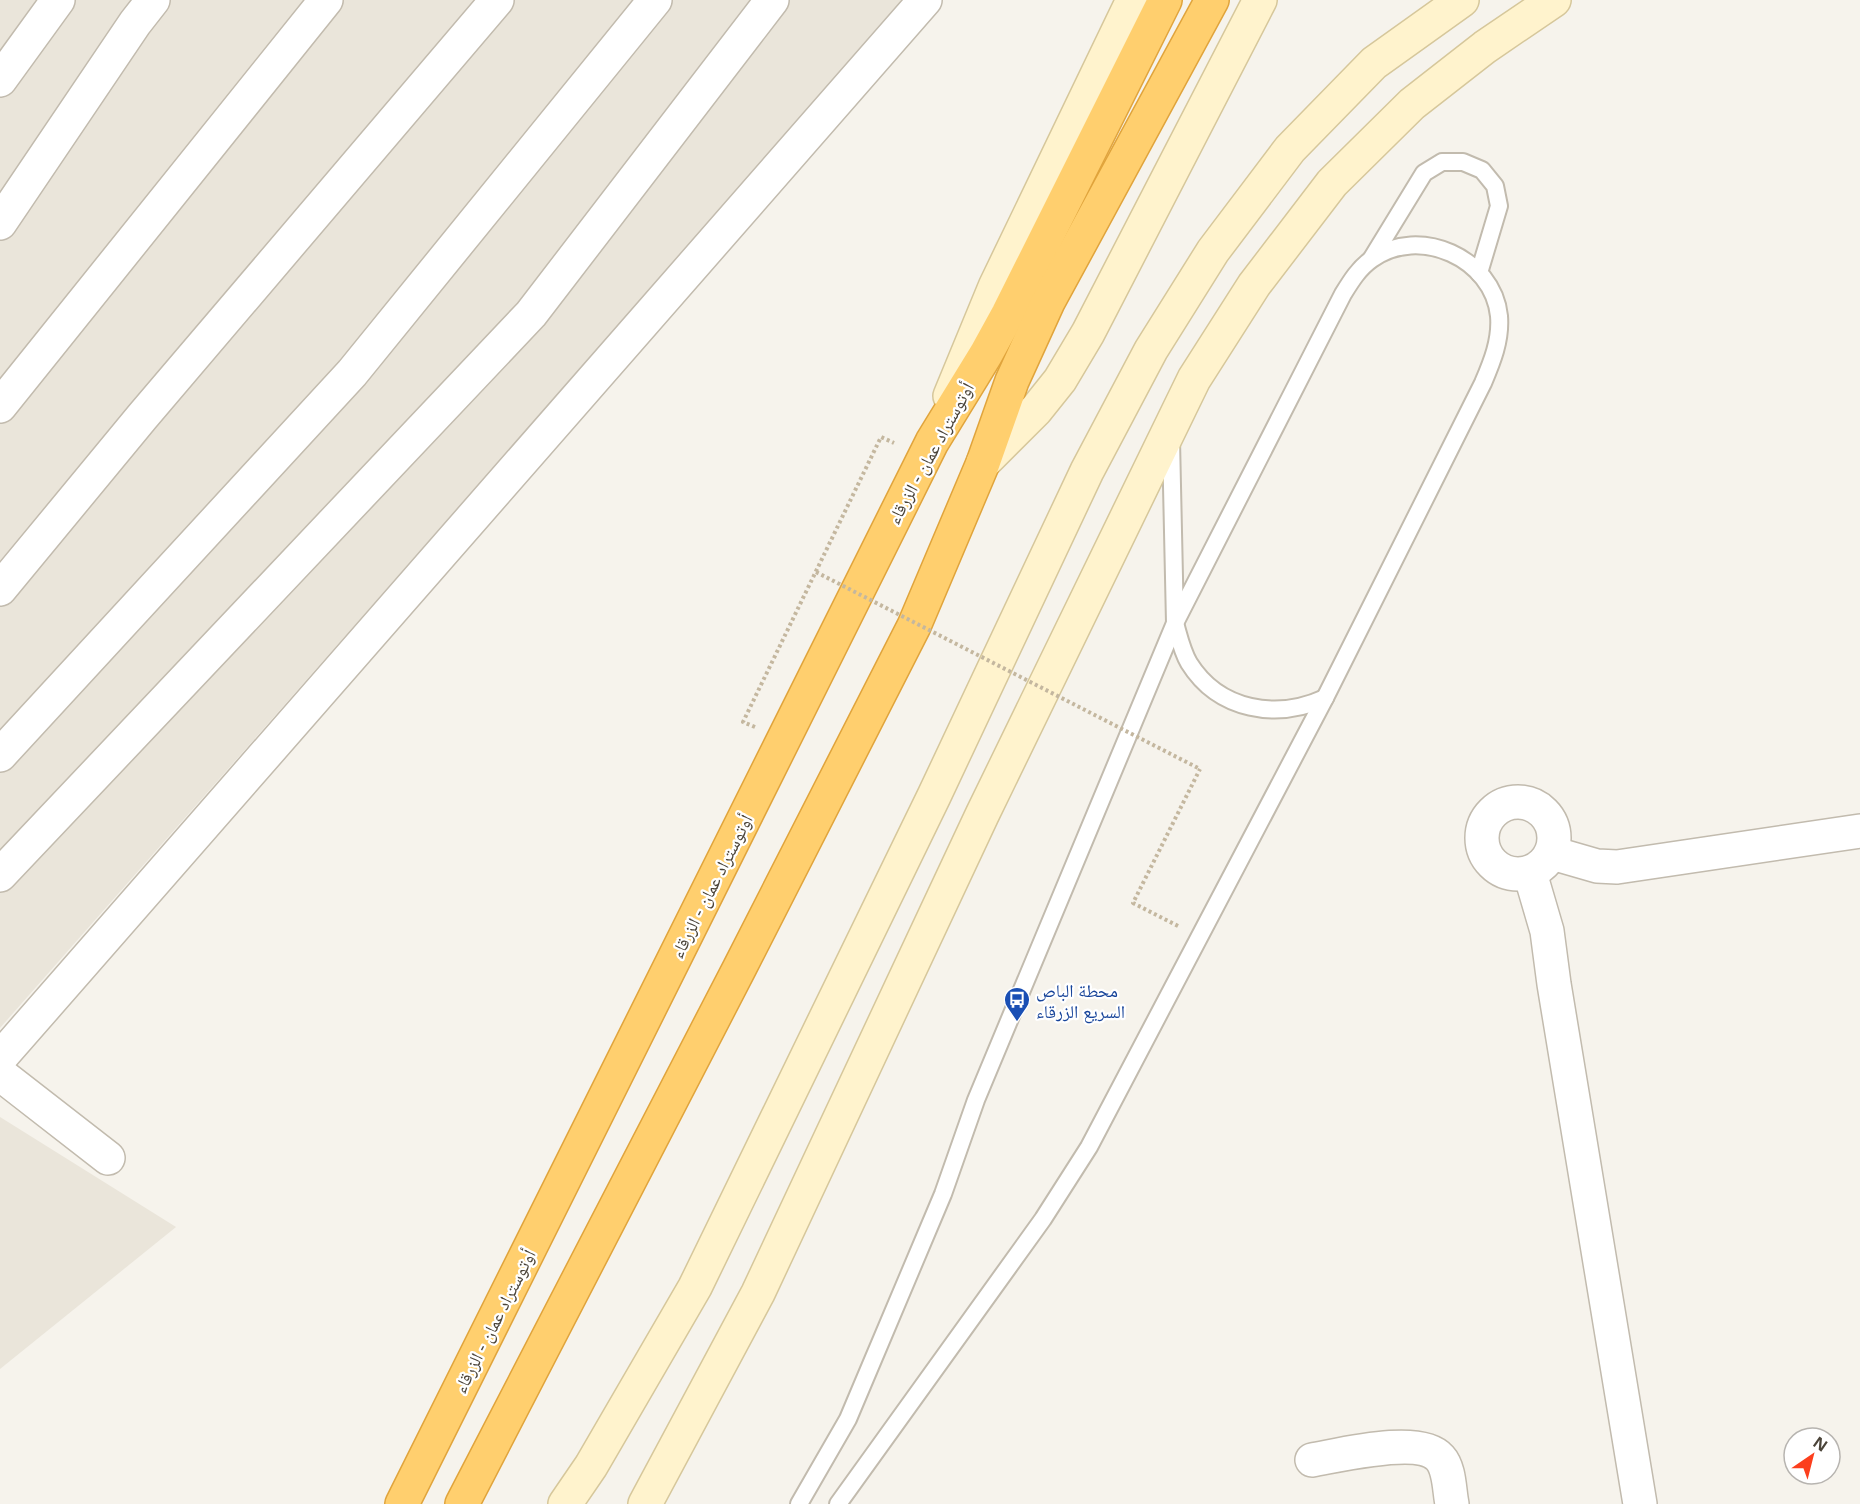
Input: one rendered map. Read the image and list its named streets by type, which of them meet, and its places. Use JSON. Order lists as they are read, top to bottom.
{
  "streets": {
    "highway": ["أوتوستراد عمان - الزرقاء"]
  },
  "places": {
    "bus stop": ["محطة الباص السريع الزرقاء"]
  },
  "north": "top right"
}
